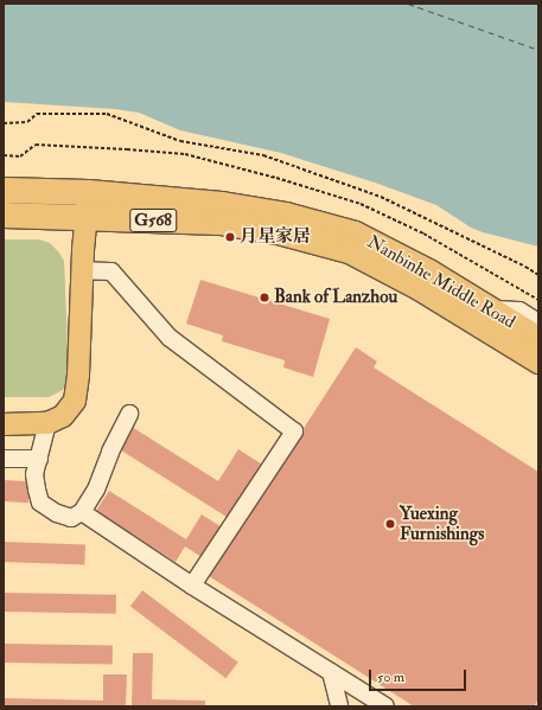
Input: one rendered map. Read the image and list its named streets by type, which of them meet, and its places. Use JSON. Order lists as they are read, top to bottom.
{
  "streets": {
    "highway": ["G568", "Nanbinhe Middle Road"]
  },
  "places": ["月星家居", "Bank of Lanzhou", "Yuexing Furnishings"],
  "scale_bar": "50 m"
}
